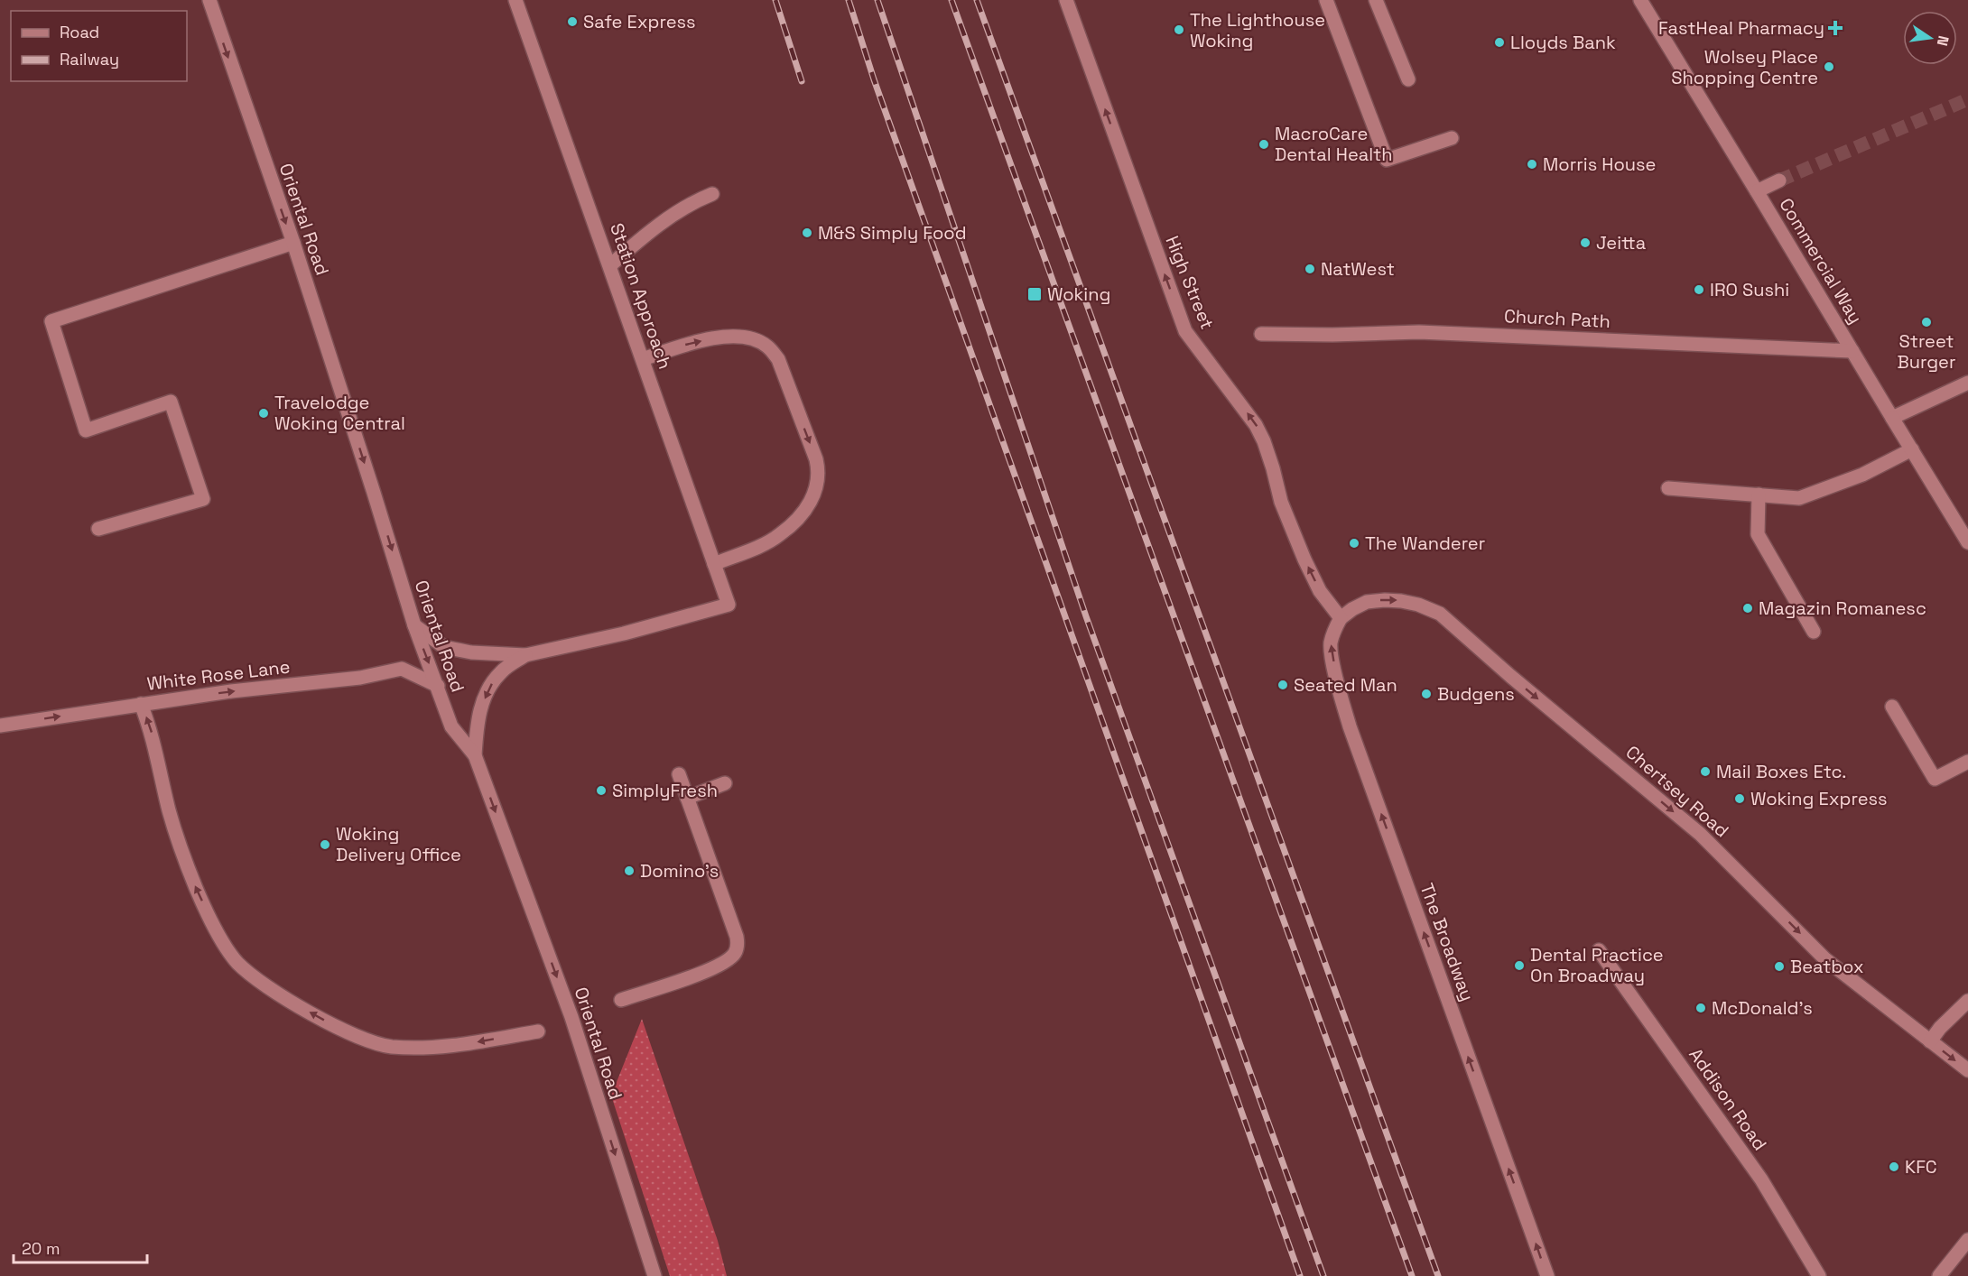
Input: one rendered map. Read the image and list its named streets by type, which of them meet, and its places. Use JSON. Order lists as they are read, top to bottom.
{
  "streets": {
    "street": [
      "Oriental Road",
      "Commercial Way",
      "High Street",
      "Station Approach",
      "Church Path",
      "White Rose Lane",
      "Chertsey Road",
      "The Broadway",
      "Addison Road"
    ]
  },
  "crossings": [
    ["Oriental Road", "White Rose Lane"],
    ["Commercial Way", "Church Path"],
    ["High Street", "Chertsey Road"],
    ["High Street", "The Broadway"],
    ["Chertsey Road", "The Broadway"]
  ],
  "one_way": [
    "Oriental Road",
    "High Street",
    "White Rose Lane",
    "Chertsey Road",
    "The Broadway"
  ],
  "places": {
    "other": [
      "Safe Express",
      "The Lighthouse Woking",
      "Lloyds Bank",
      "Wolsey Place Shopping Centre",
      "MacroCare Dental Health",
      "Morris House",
      "M&S Simply Food",
      "Jeitta",
      "NatWest",
      "IRO Sushi",
      "Street Burger",
      "Travelodge Woking Central",
      "The Wanderer",
      "Magazin Romanesc",
      "Seated Man",
      "Budgens",
      "Mail Boxes Etc.",
      "SimplyFresh",
      "Woking Express",
      "Woking Delivery Office",
      "Domino's",
      "Dental Practice On Broadway",
      "Beatbox",
      "McDonald's",
      "KFC"
    ],
    "health": ["FastHeal Pharmacy"],
    "transit": ["Woking"]
  },
  "legend": ["Road", "Railway"],
  "scale_bar": "20 m",
  "north": "right"
}
